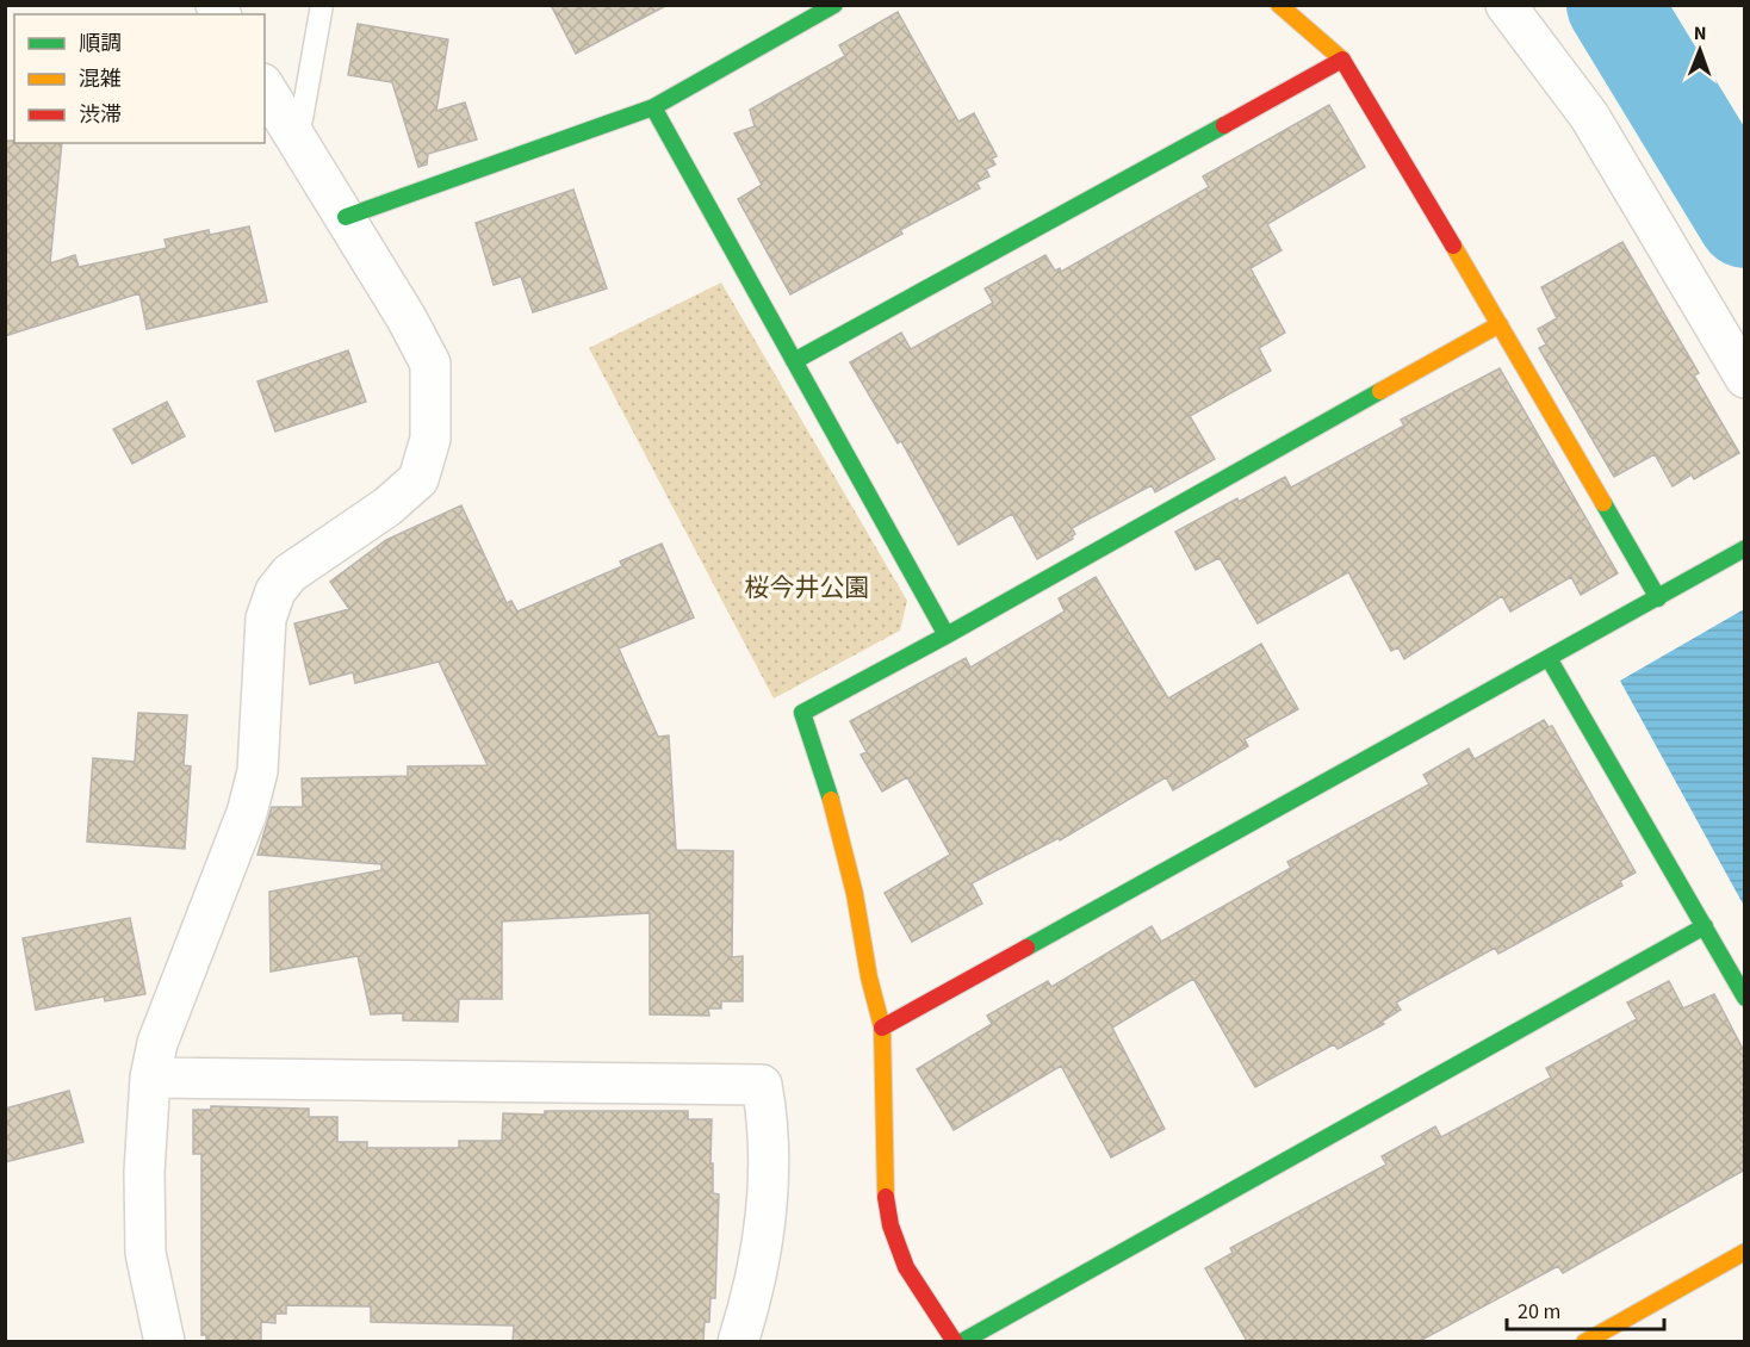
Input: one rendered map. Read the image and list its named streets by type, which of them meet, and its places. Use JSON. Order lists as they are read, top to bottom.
{
  "parks": ["桜今井公園"],
  "legend": ["順調", "混雑", "渋滞"],
  "scale_bar": "20 m",
  "north": "top"
}
